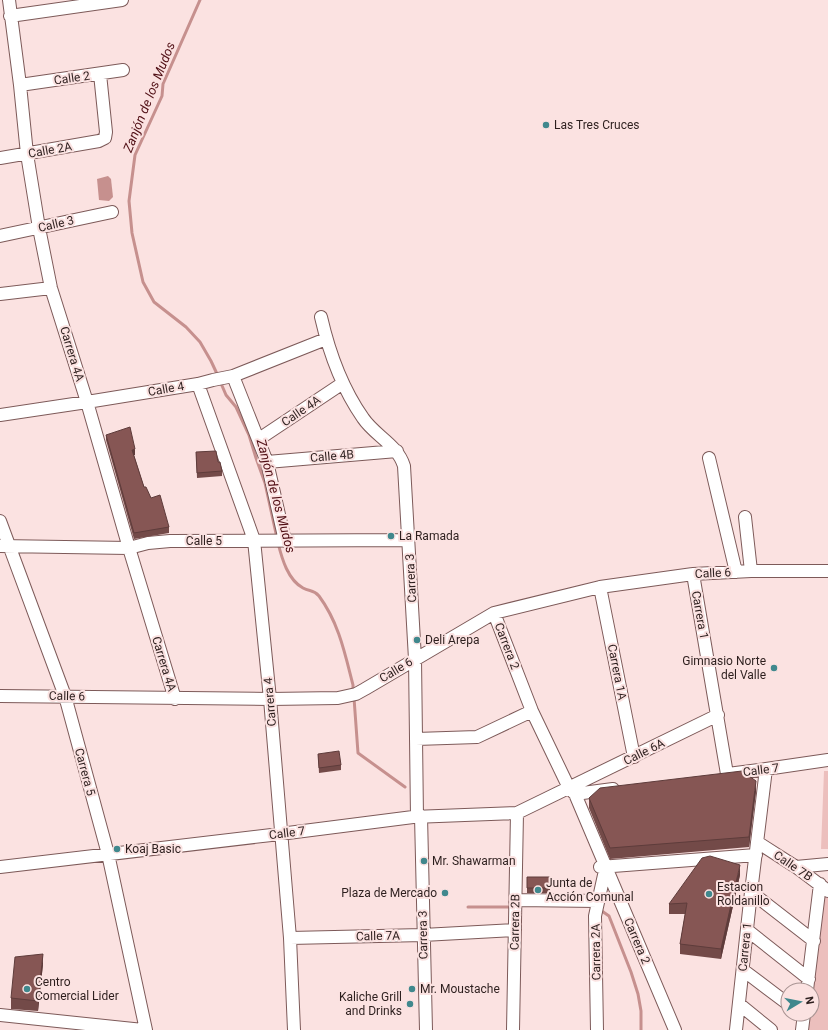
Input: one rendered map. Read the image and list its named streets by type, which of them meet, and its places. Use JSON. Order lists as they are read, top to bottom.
{
  "streets": {
    "street": [
      "Calle 2",
      "Calle 2A",
      "Calle 3",
      "Carrera 4A",
      "Calle 4",
      "Calle 4A",
      "Calle 4B",
      "Calle 5",
      "Calle 6",
      "Carrera 3",
      "Carrera 1",
      "Carrera 2",
      "Carrera 1A",
      "Carrera 4",
      "Calle 6A",
      "Calle 7",
      "Carrera 5",
      "Calle 7B",
      "Carrera 2B",
      "Calle 7A",
      "Carrera 2A"
    ]
  },
  "crossings": [
    ["Calle 2", "Calle 2A"],
    ["Calle 2", "Carrera 4A"],
    ["Calle 2A", "Carrera 4A"],
    ["Calle 3", "Carrera 4A"],
    ["Carrera 4A", "Calle 4"],
    ["Carrera 4A", "Calle 5"],
    ["Carrera 4A", "Calle 6"],
    ["Calle 4", "Carrera 3"],
    ["Calle 4", "Carrera 4"],
    ["Calle 4A", "Carrera 3"],
    ["Calle 4B", "Carrera 3"],
    ["Calle 5", "Carrera 3"],
    ["Calle 5", "Carrera 4"],
    ["Calle 5", "Carrera 5"],
    ["Calle 6", "Carrera 3"],
    ["Calle 6", "Carrera 1"],
    ["Calle 6", "Carrera 2"],
    ["Calle 6", "Carrera 1A"],
    ["Calle 6", "Carrera 4"],
    ["Calle 6", "Carrera 5"],
    ["Carrera 3", "Calle 7"],
    ["Carrera 3", "Calle 7A"],
    ["Carrera 1", "Calle 6A"],
    ["Carrera 1", "Calle 7"],
    ["Carrera 1", "Calle 7B"],
    ["Carrera 2", "Calle 6A"],
    ["Carrera 2", "Calle 7"],
    ["Carrera 2", "Carrera 2A"],
    ["Carrera 1A", "Calle 6A"],
    ["Carrera 4", "Calle 7"],
    ["Carrera 4", "Calle 7A"],
    ["Calle 6A", "Calle 7"],
    ["Calle 7", "Carrera 5"],
    ["Calle 7", "Carrera 2B"],
    ["Carrera 2B", "Calle 7A"]
  ],
  "water": ["Zanjón de los Mudos"],
  "places": [
    "Las Tres Cruces",
    "La Ramada",
    "Deli Arepa",
    "Gimnasio Norte del Valle",
    "Koaj Basic",
    "Mr. Shawarman",
    "Junta de Acción Comunal",
    "Plaza de Mercado",
    "Estacion Roldanillo",
    "Centro Comercial Lider",
    "Mr. Moustache",
    "Kaliche Grill and Drinks"
  ],
  "north": "right"
}
